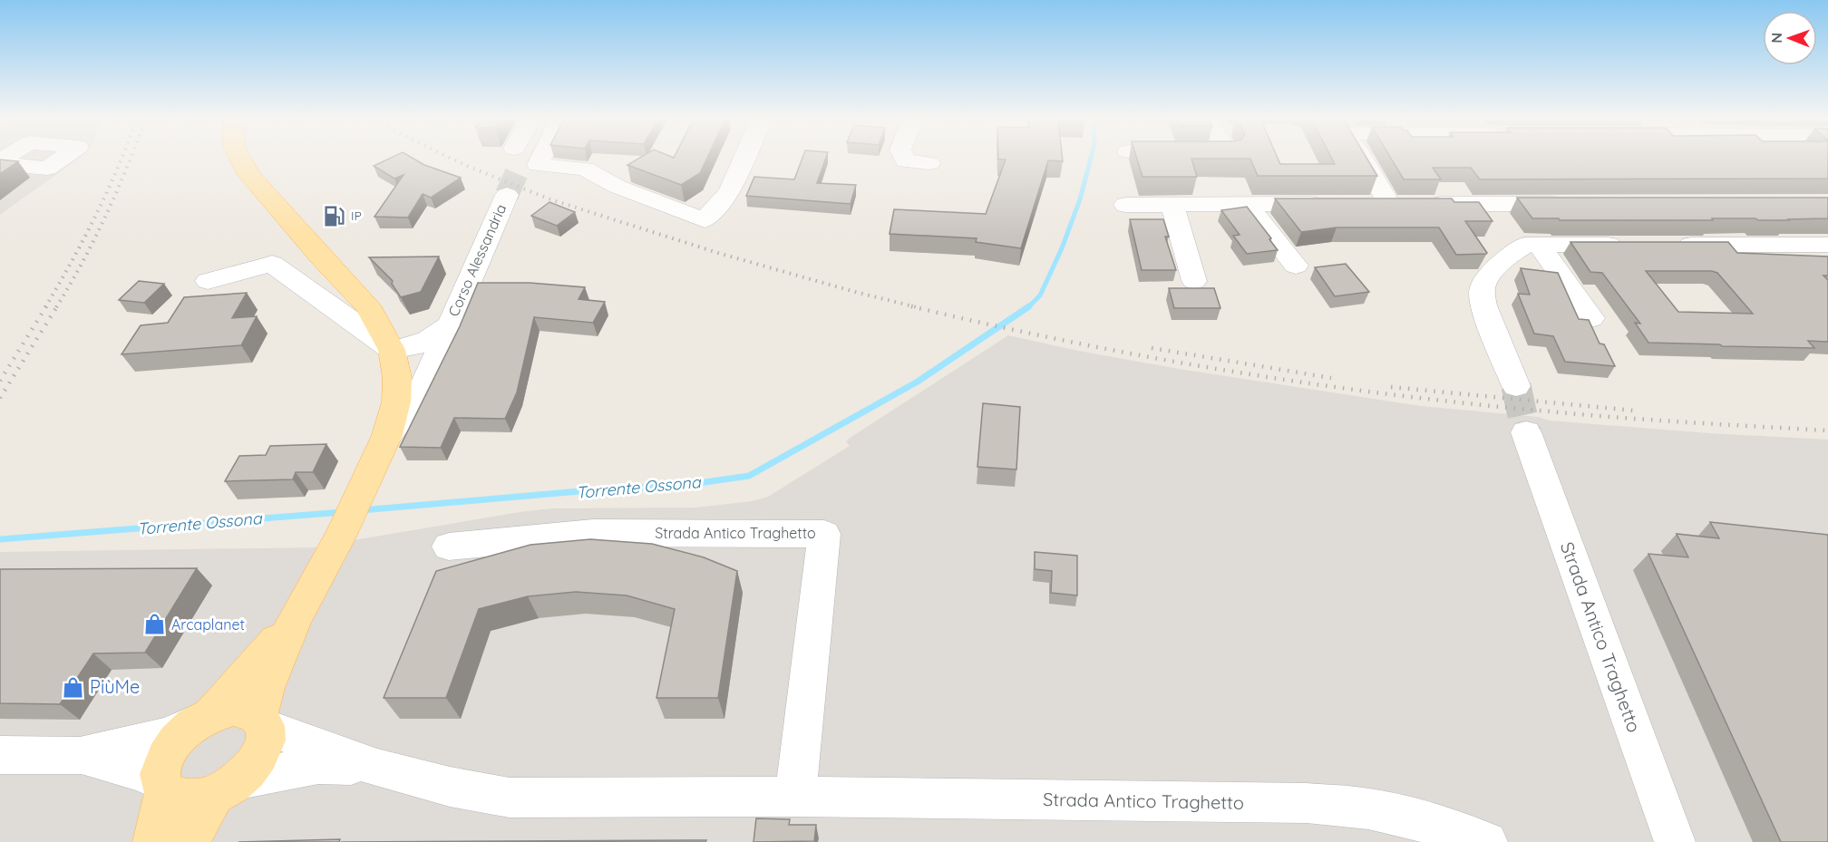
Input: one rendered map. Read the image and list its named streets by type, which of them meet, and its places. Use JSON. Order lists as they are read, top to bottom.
{
  "streets": {
    "street": ["Corso Alessandria", "Strada Antico Traghetto"]
  },
  "water": ["Torrente Ossona"],
  "places": {
    "fuel station": ["IP"],
    "shop": ["Arcaplanet", "PiùMe"]
  },
  "north": "left"
}
